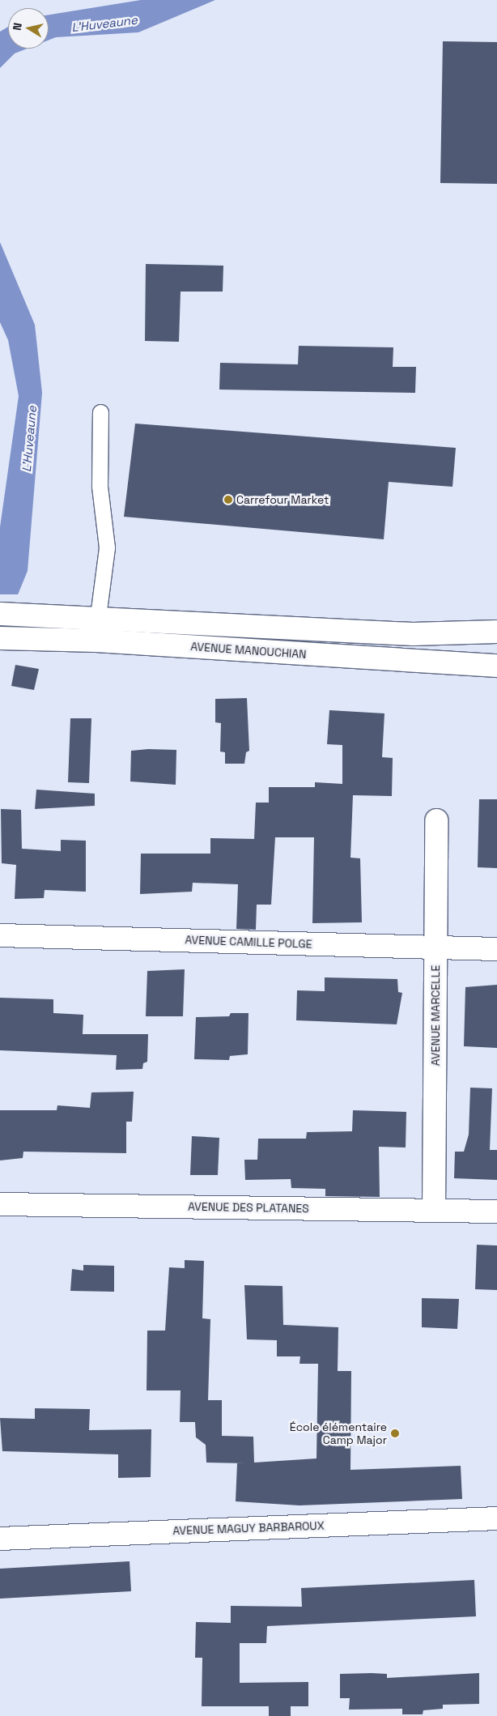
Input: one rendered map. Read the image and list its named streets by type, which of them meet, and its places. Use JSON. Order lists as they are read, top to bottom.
{
  "streets": {
    "street": [
      "AVENUE MANOUCHIAN",
      "AVENUE CAMILLE POLGE",
      "AVENUE MARCELLE",
      "AVENUE DES PLATANES",
      "AVENUE MAGUY BARBAROUX"
    ]
  },
  "crossings": [
    ["AVENUE CAMILLE POLGE", "AVENUE MARCELLE"],
    ["AVENUE MARCELLE", "AVENUE DES PLATANES"]
  ],
  "water": ["L'Huveaune"],
  "places": ["Carrefour Market", "École élémentaire Camp Major"],
  "north": "left"
}
